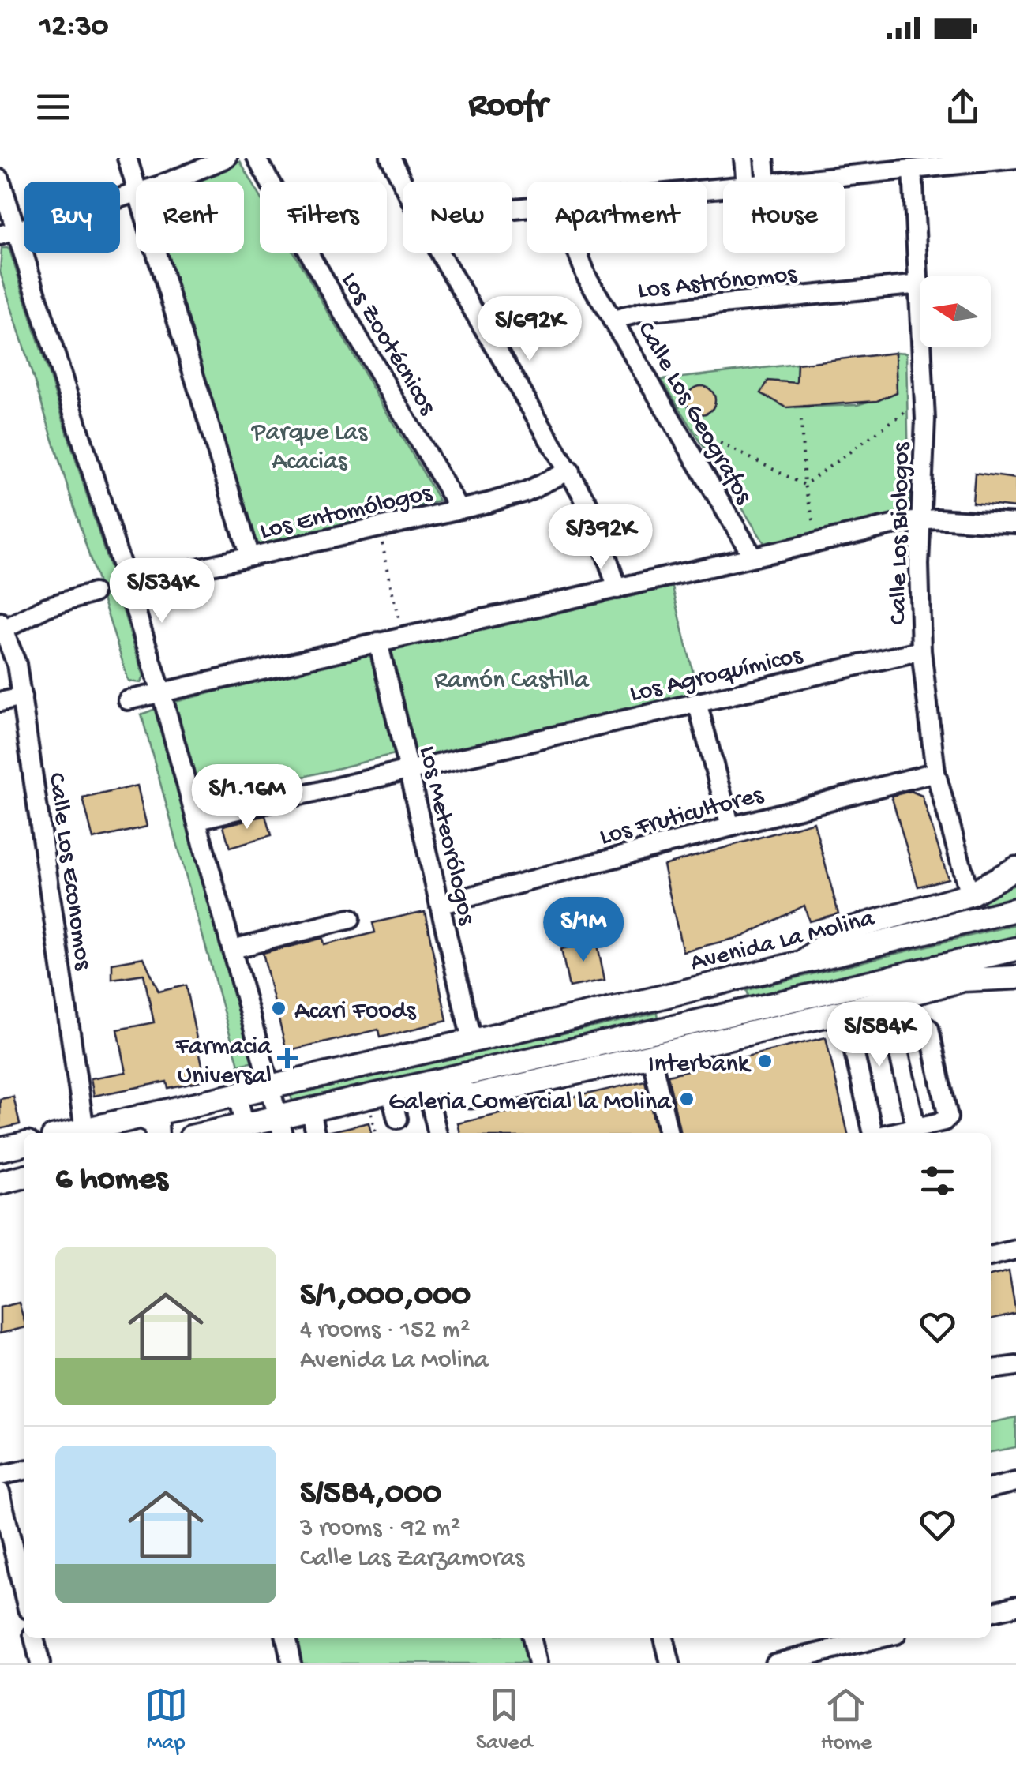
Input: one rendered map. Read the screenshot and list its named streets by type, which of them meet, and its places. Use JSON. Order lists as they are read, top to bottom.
{
  "streets": {
    "main road": ["Avenida La Molina"],
    "street": [
      "Los Astrónomos",
      "Los Zootécnicos",
      "Calle Los Geografos",
      "Los Entomólogos",
      "Calle Los Biologos",
      "Los Agroquímicos",
      "Los Fruticultores",
      "Los Meteorólogos",
      "Calle Los Economos"
    ]
  },
  "crossings": [
    ["Los Astrónomos", "Calle Los Geografos"],
    ["Los Zootécnicos", "Los Entomólogos"],
    ["Calle Los Biologos", "Los Agroquímicos"],
    ["Calle Los Biologos", "Los Fruticultores"],
    ["Los Agroquímicos", "Los Meteorólogos"],
    ["Los Fruticultores", "Los Meteorólogos"],
    ["Los Meteorólogos", "Avenida La Molina"],
    ["Calle Los Economos", "Avenida La Molina"]
  ],
  "parks": ["Parque Las Acacias", "Ramón Castilla"],
  "places": {
    "other": ["Acari Foods", "Interbank", "Galeria Comercial la Molina"],
    "health": ["Farmacia Universal"]
  },
  "north": "left",
  "page": {
    "status": "12:30",
    "header": "Roofr",
    "chip": [
      "Buy",
      "Rent",
      "Filters",
      "New",
      "Apartment",
      "House"
    ],
    "price": [
      "S/692K",
      "S/392K",
      "S/534K",
      "S/1.16M",
      "S/1M",
      "S/584K"
    ],
    "heading": "6 homes",
    "list": [
      {
        "name": "S/1,000,000",
        "note": "4 rooms · 152 m² · Avenida La Molina"
      },
      {
        "name": "S/584,000",
        "note": "3 rooms · 92 m² · Calle Las Zarzamoras"
      }
    ],
    "tabs": ["Map", "Saved", "Home"]
  }
}
